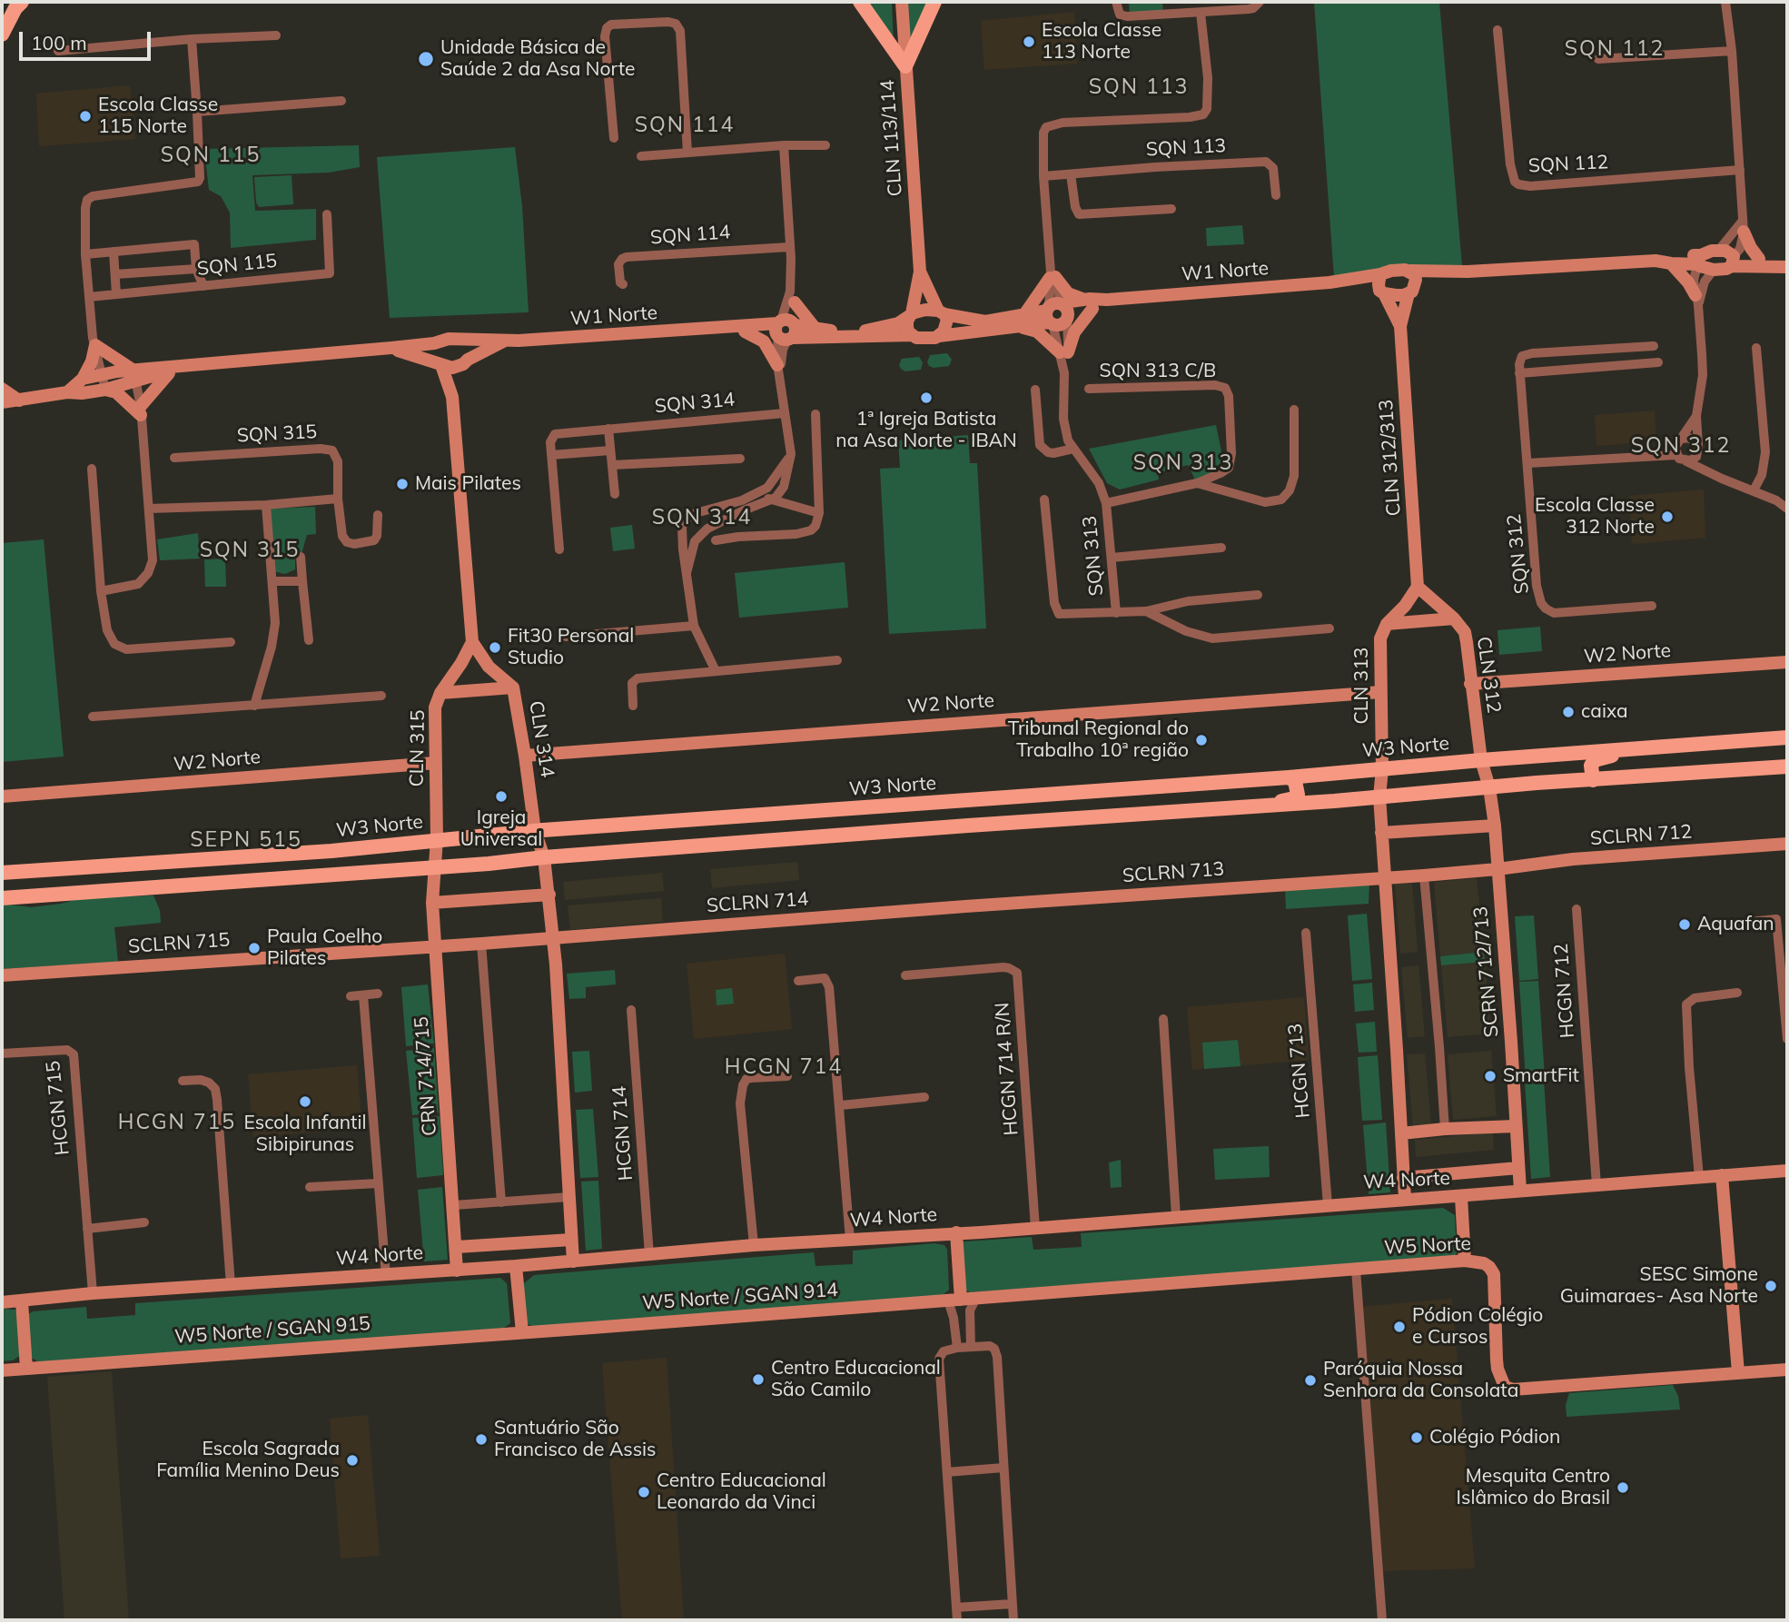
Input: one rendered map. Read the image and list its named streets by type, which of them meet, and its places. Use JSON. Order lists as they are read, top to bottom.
{
  "streets": {
    "main road": ["W3 Norte"],
    "street": [
      "CLN 113/114",
      "SQN 113",
      "SQN 112",
      "SQN 114",
      "SQN 115",
      "W1 Norte",
      "SQN 313 C/B",
      "SQN 314",
      "SQN 315",
      "CLN 312/313",
      "SQN 312",
      "SQN 313",
      "W2 Norte",
      "CLN 312",
      "CLN 313",
      "CLN 314",
      "CLN 315",
      "SCLRN 712",
      "SCLRN 713",
      "SCLRN 714",
      "SCLRN 715",
      "SCRN 712/713",
      "HCGN 712",
      "HCGN 714 R/N",
      "HCGN 713",
      "CRN 714/715",
      "HCGN 715",
      "HCGN 714",
      "W4 Norte",
      "W5 Norte",
      "W5 Norte / SGAN 914",
      "W5 Norte / SGAN 915"
    ]
  },
  "crossings": [
    ["CLN 113/114", "W1 Norte"],
    ["SQN 113", "W1 Norte"],
    ["SQN 113", "SQN 313"],
    ["W1 Norte", "CLN 312/313"],
    ["W1 Norte", "SQN 313"],
    ["SQN 313 C/B", "SQN 313"],
    ["CLN 312/313", "CLN 312"],
    ["CLN 312/313", "CLN 313"],
    ["W2 Norte", "CLN 312"],
    ["W2 Norte", "CLN 313"],
    ["W2 Norte", "CLN 314"],
    ["W2 Norte", "CLN 315"],
    ["CLN 312", "CLN 313"],
    ["CLN 312", "W3 Norte"],
    ["CLN 312", "SCRN 712/713"],
    ["CLN 313", "W3 Norte"],
    ["CLN 314", "W3 Norte"],
    ["CLN 314", "CLN 315"],
    ["W3 Norte", "CLN 315"],
    ["CLN 315", "CRN 714/715"],
    ["SCLRN 712", "SCLRN 713"],
    ["SCLRN 712", "SCRN 712/713"],
    ["SCLRN 713", "SCLRN 714"],
    ["SCLRN 715", "CRN 714/715"],
    ["SCRN 712/713", "W4 Norte"],
    ["HCGN 712", "W4 Norte"],
    ["HCGN 714 R/N", "W4 Norte"],
    ["HCGN 713", "W4 Norte"],
    ["CRN 714/715", "W4 Norte"],
    ["HCGN 715", "W4 Norte"],
    ["HCGN 714", "W4 Norte"],
    ["W5 Norte", "W5 Norte / SGAN 914"],
    ["W5 Norte / SGAN 914", "W5 Norte / SGAN 915"]
  ],
  "districts": [
    "SQN 112",
    "SQN 113",
    "SQN 114",
    "SQN 115",
    "SQN 312",
    "SQN 313",
    "SQN 314",
    "SQN 315",
    "SEPN 515",
    "HCGN 714",
    "HCGN 715"
  ],
  "places": [
    "Escola Classe 113 Norte",
    "Unidade Básica de Saúde 2 da Asa Norte",
    "Escola Classe 115 Norte",
    "1ª Igreja Batista na Asa Norte - IBAN",
    "Mais Pilates",
    "Escola Classe 312 Norte",
    "Fit30 Personal Studio",
    "caixa",
    "Tribunal Regional do Trabalho 10ª região",
    "Igreja Universal",
    "Aquafan",
    "Paula Coelho Pilates",
    "SmartFit",
    "Escola Infantil Sibipirunas",
    "SESC Simone Guimaraes- Asa Norte",
    "Pódion Colégio e Cursos",
    "Centro Educacional São Camilo",
    "Paróquia Nossa Senhora da Consolata",
    "Colégio Pódion",
    "Santuário São Francisco de Assis",
    "Escola Sagrada Família Menino Deus",
    "Mesquita Centro Islâmico do Brasil",
    "Centro Educacional Leonardo da Vinci"
  ],
  "scale_bar": "100 m"
}
